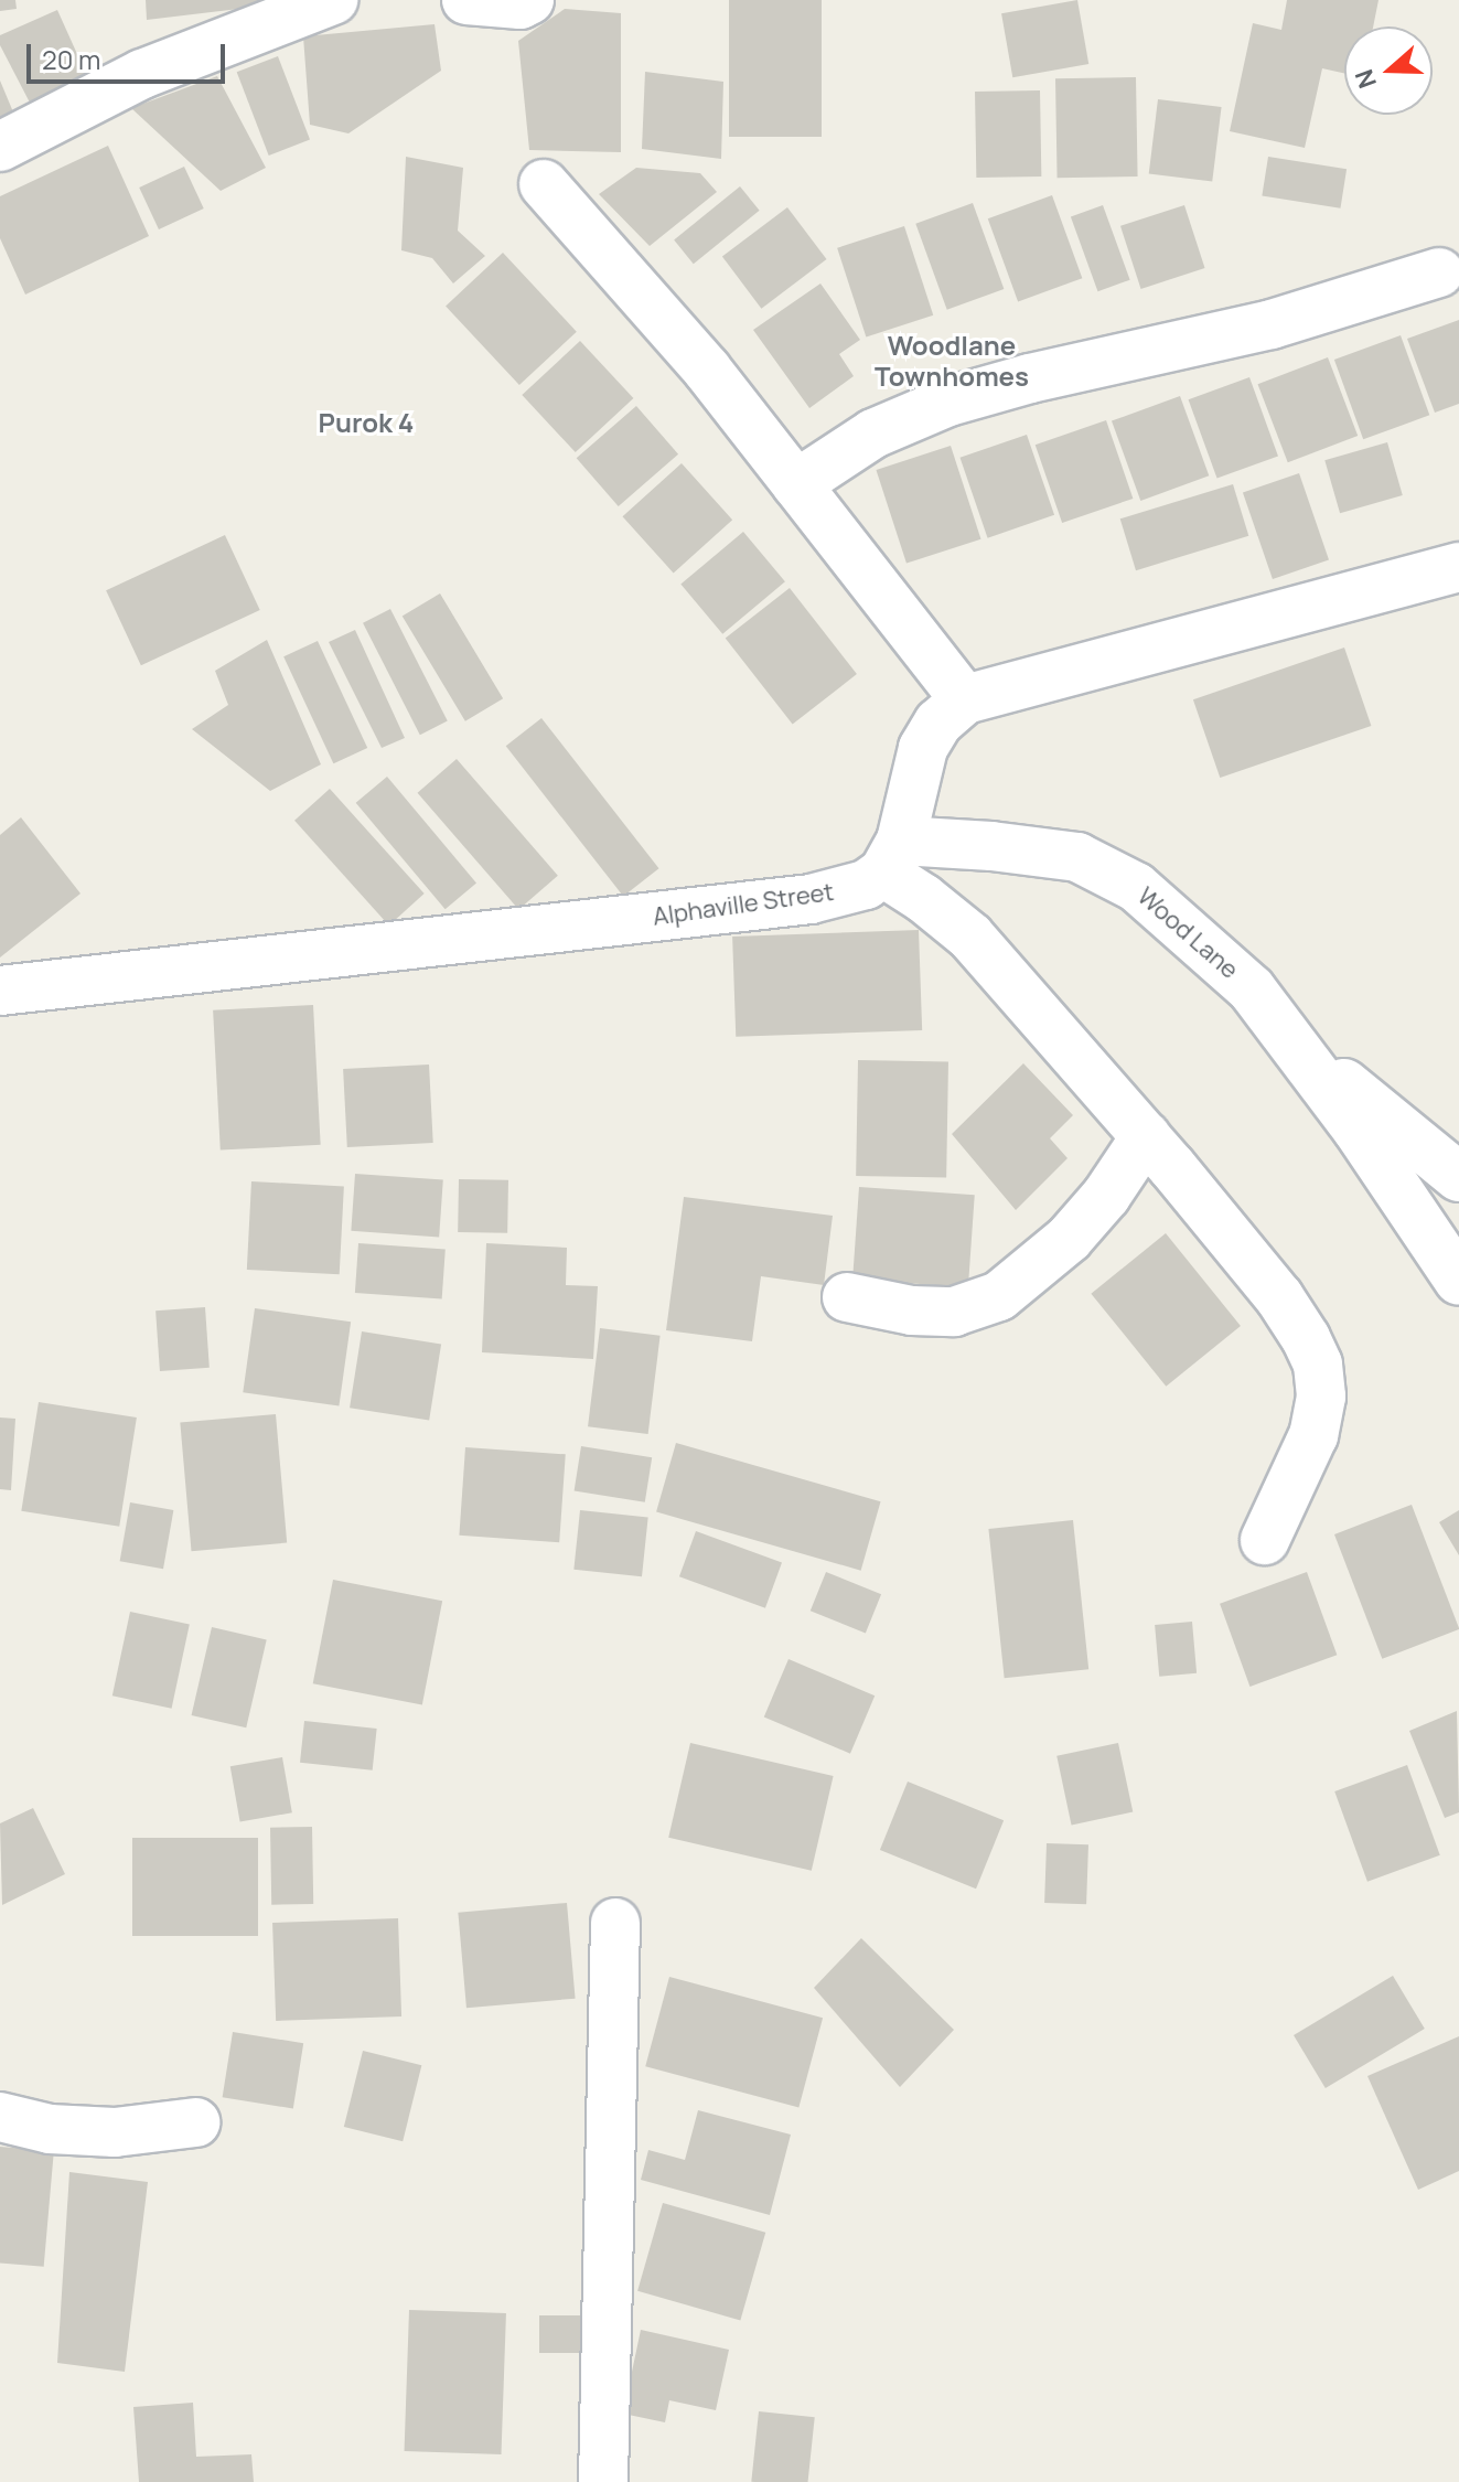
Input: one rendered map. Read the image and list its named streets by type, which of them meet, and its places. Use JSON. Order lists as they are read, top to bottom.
{
  "streets": {
    "street": ["Alphaville Street", "Wood Lane"]
  },
  "crossings": [
    ["Alphaville Street", "Wood Lane"]
  ],
  "districts": ["Woodlane Townhomes", "Purok 4"],
  "scale_bar": "20 m",
  "north": "left"
}
